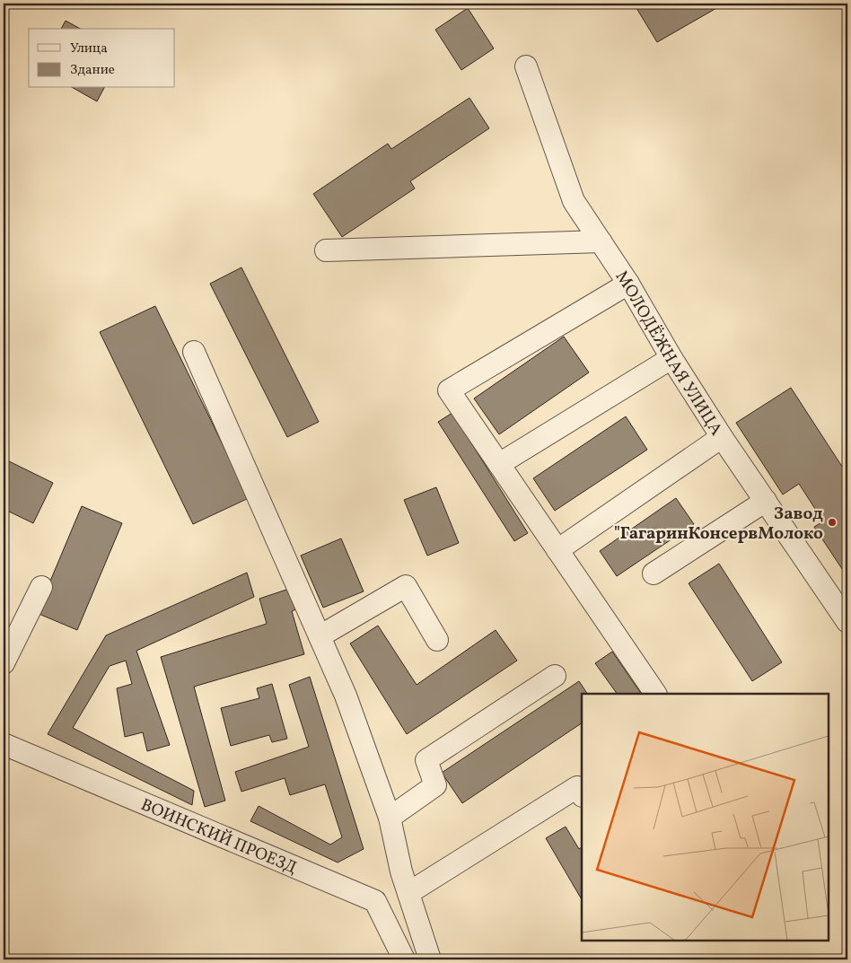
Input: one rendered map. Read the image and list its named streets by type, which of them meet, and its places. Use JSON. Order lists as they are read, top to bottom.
{
  "streets": {
    "street": ["МОЛОДЁЖНАЯ УЛИЦА", "ВОИНСКИЙ ПРОЕЗД"]
  },
  "places": ["Завод \"ГагаринКонсервМолоко"],
  "legend": ["Улица", "Здание"]
}
